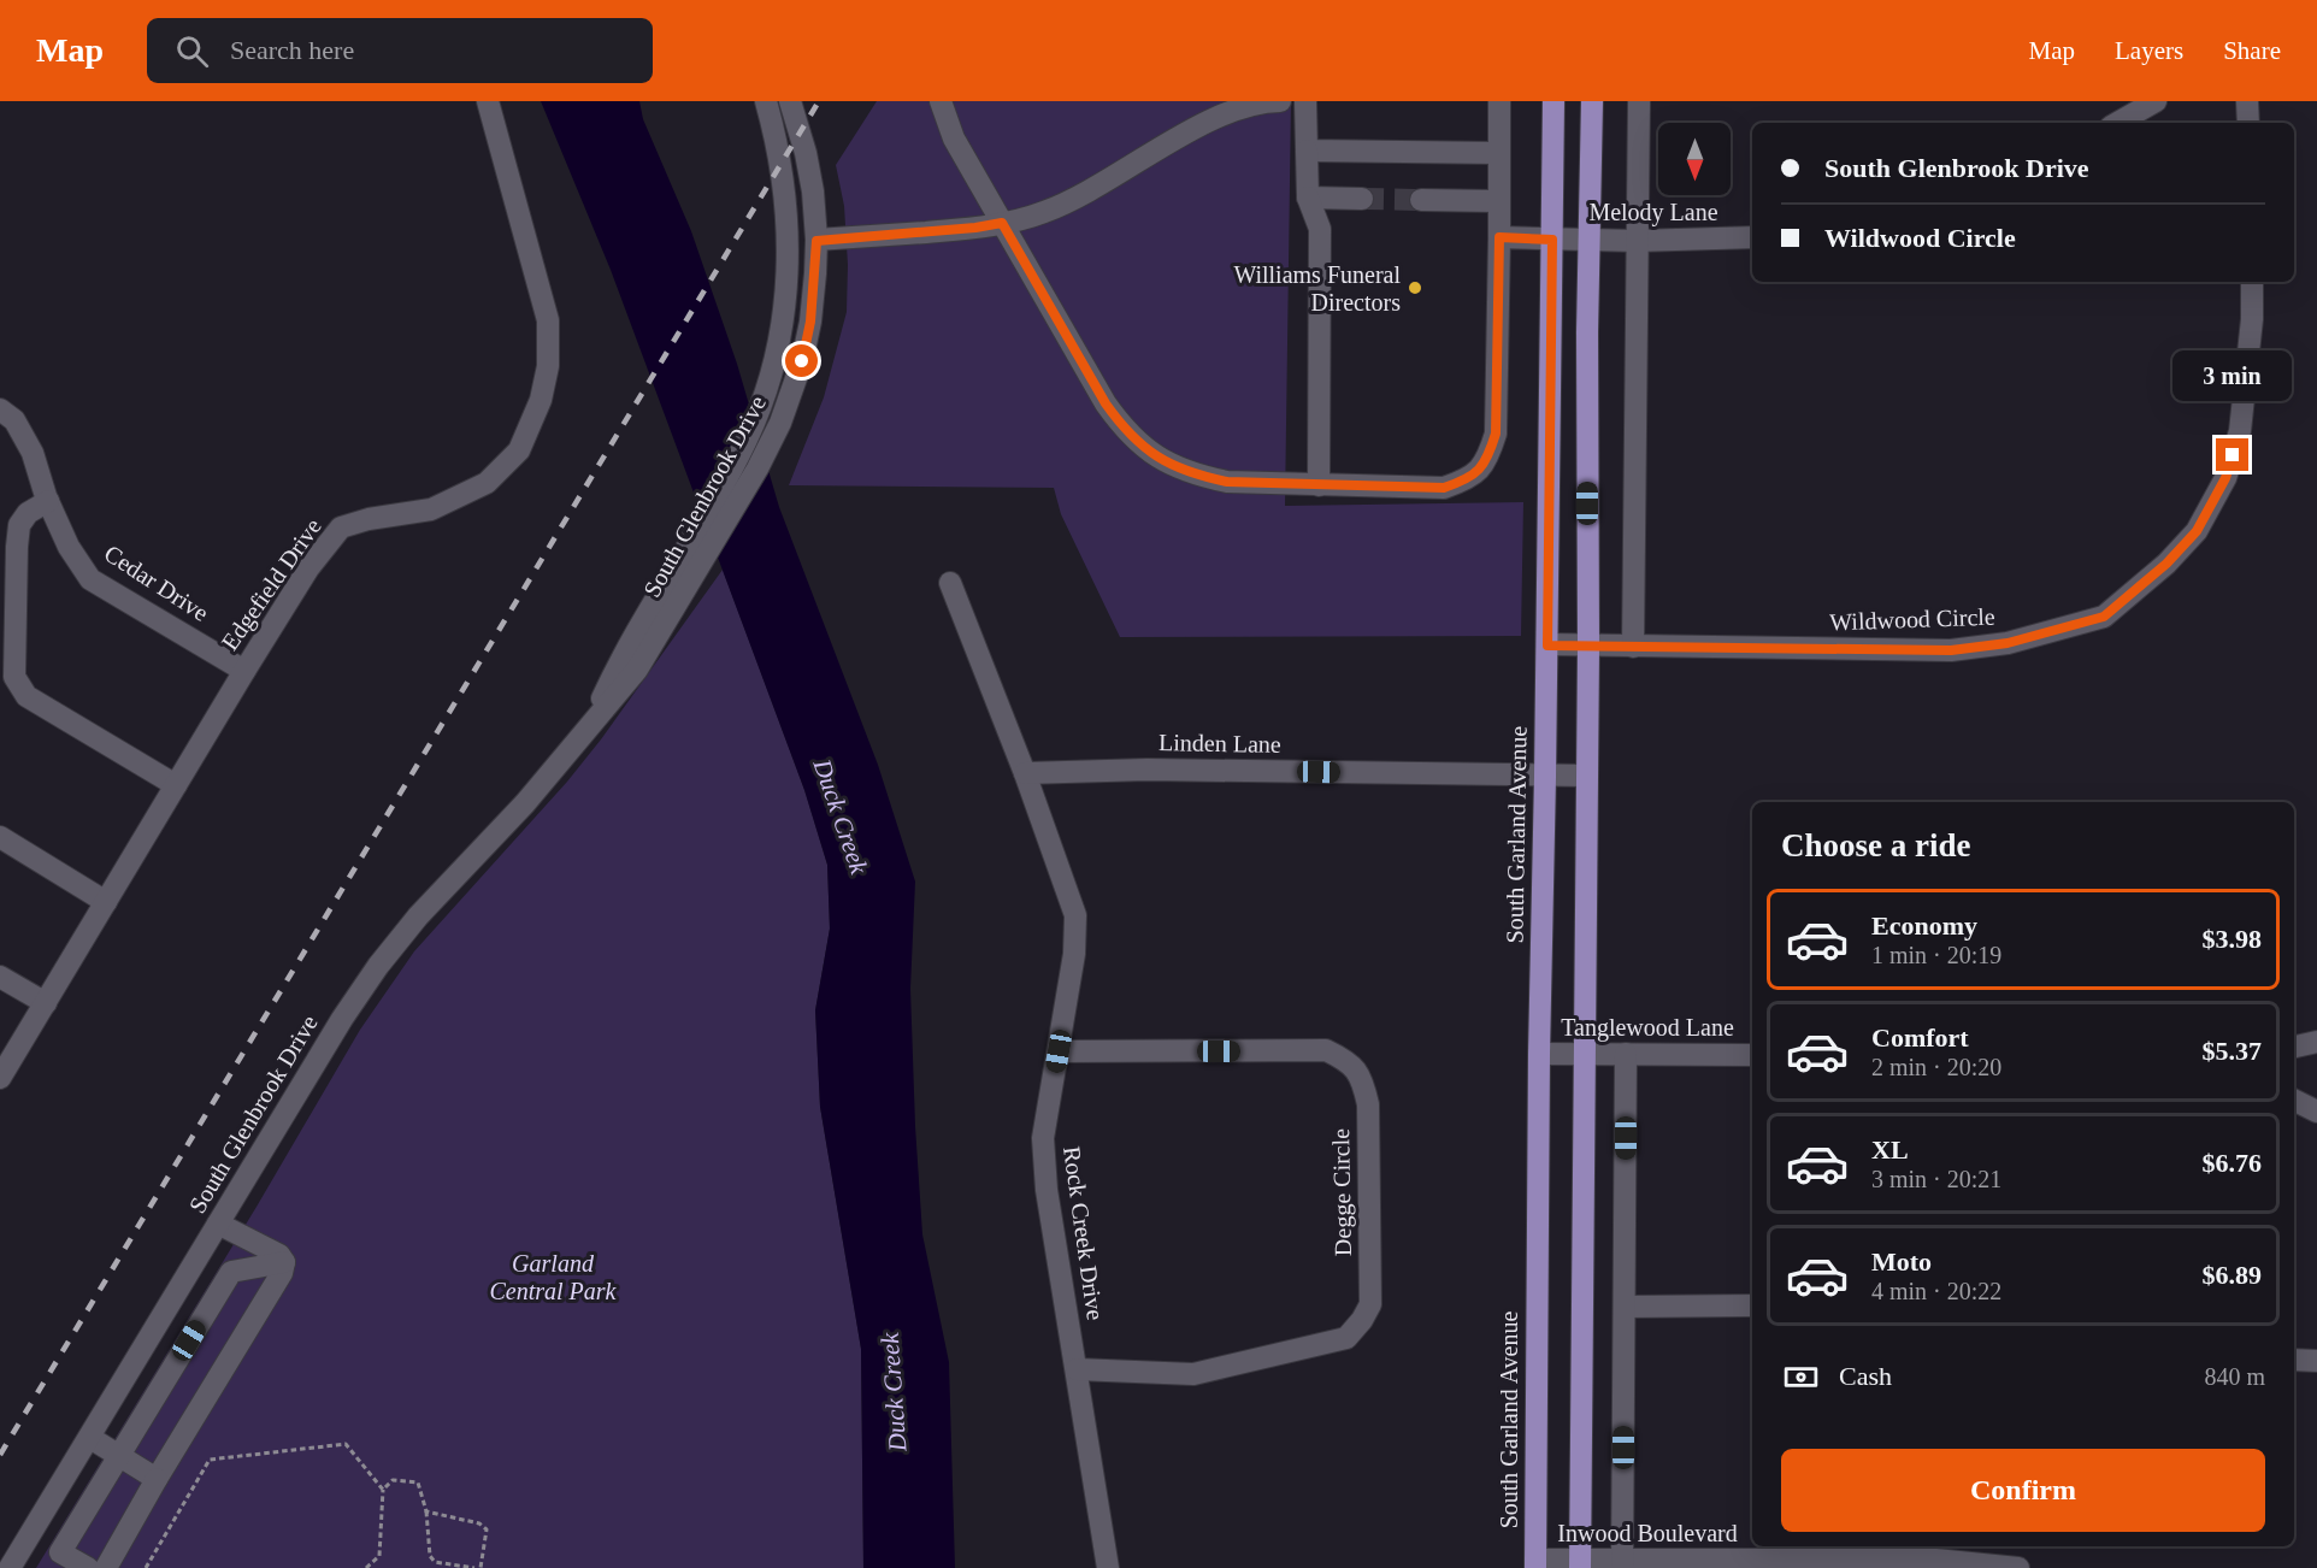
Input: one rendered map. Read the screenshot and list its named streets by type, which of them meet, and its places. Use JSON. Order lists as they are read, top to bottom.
{
  "streets": {
    "main road": ["South Garland Avenue"],
    "street": [
      "Melody Lane",
      "South Glenbrook Drive",
      "Cedar Drive",
      "Edgefield Drive",
      "Wildwood Circle",
      "Linden Lane",
      "Tanglewood Lane",
      "Degge Circle",
      "Rock Creek Drive",
      "Inwood Boulevard"
    ]
  },
  "crossings": [
    ["Melody Lane", "South Garland Avenue"],
    ["Cedar Drive", "Edgefield Drive"],
    ["Wildwood Circle", "South Garland Avenue"],
    ["Linden Lane", "South Garland Avenue"],
    ["Linden Lane", "Rock Creek Drive"],
    ["South Garland Avenue", "Tanglewood Lane"],
    ["South Garland Avenue", "Inwood Boulevard"],
    ["Degge Circle", "Rock Creek Drive"]
  ],
  "water": ["Duck Creek"],
  "parks": ["Garland Central Park"],
  "places": ["Williams Funeral Directors"],
  "north": "bottom",
  "page": {
    "header": "Map",
    "search": "Search here",
    "nav": ["Map", "Layers", "Share"],
    "banner": ["South Glenbrook Drive", "Wildwood Circle"],
    "bubble": "3 min",
    "heading": "Choose a ride",
    "list": [
      {
        "name": "Economy",
        "note": "1 min · 20:19",
        "value": "$3.98"
      },
      {
        "name": "Comfort",
        "note": "2 min · 20:20",
        "value": "$5.37"
      },
      {
        "name": "XL",
        "note": "3 min · 20:21",
        "value": "$6.76"
      },
      {
        "name": "Moto",
        "note": "4 min · 20:22",
        "value": "$6.89"
      }
    ],
    "pay": ["Cash", "840 m"],
    "buttons": "Confirm"
  }
}
